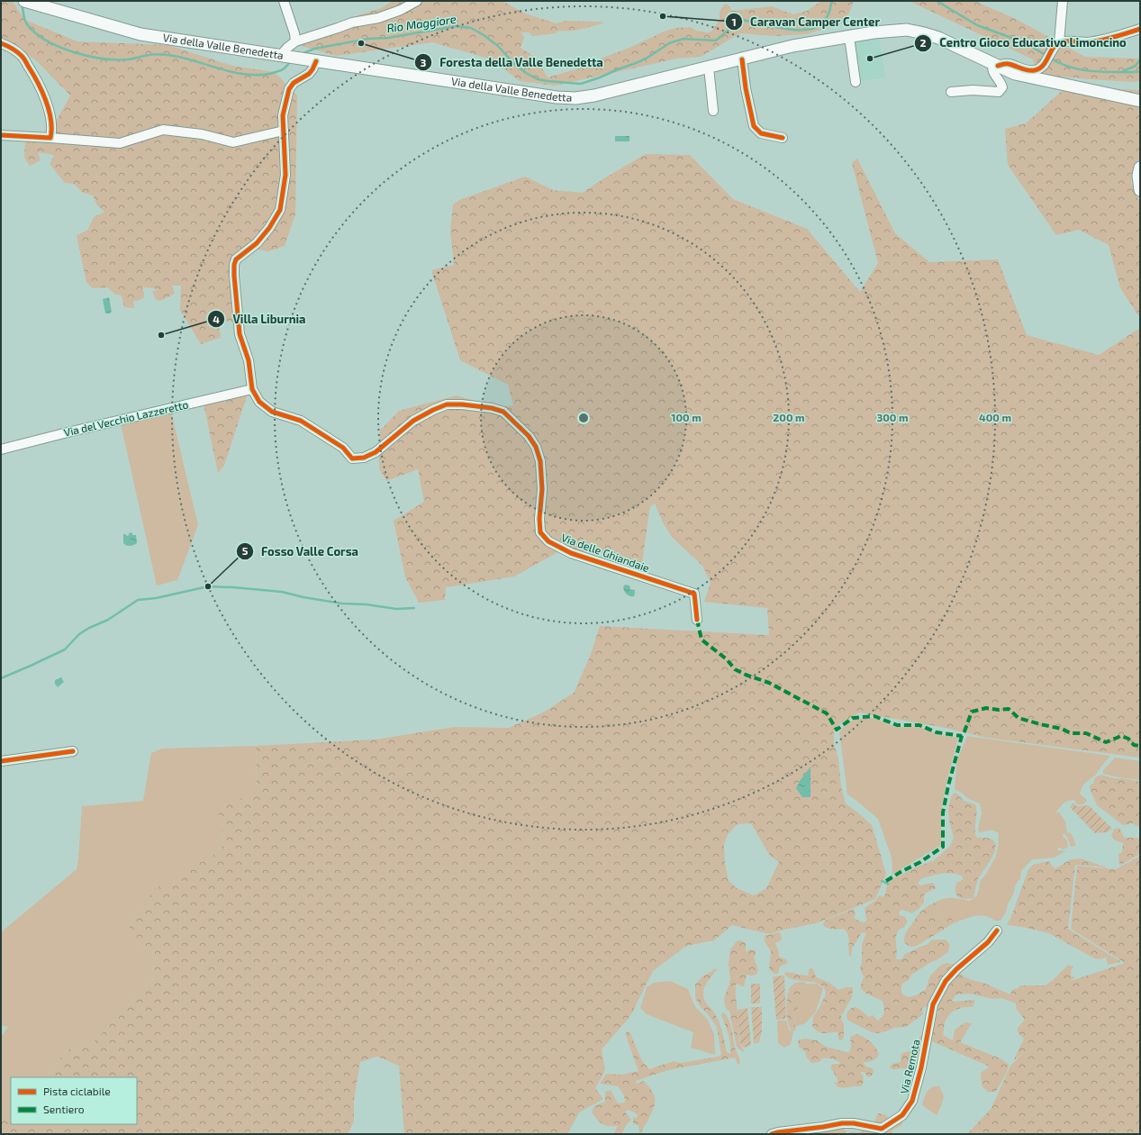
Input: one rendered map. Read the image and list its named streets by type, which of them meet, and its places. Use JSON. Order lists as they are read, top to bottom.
{
  "streets": {
    "main road": ["Via della Valle Benedetta"],
    "street": ["Via del Vecchio Lazzeretto", "Via delle Ghiandaie", "Via Remota"]
  },
  "crossings": [
    ["Via della Valle Benedetta", "Via delle Ghiandaie"],
    ["Via del Vecchio Lazzeretto", "Via delle Ghiandaie"]
  ],
  "water": ["Rio Maggiore"],
  "places": [
    "Caravan Camper Center",
    "Foresta della Valle Benedetta",
    "Centro Gioco Educativo Limoncino",
    "Villa Liburnia",
    "Fosso Valle Corsa"
  ],
  "legend": ["Pista ciclabile", "Sentiero"],
  "rings": [
    "100 m",
    "200 m",
    "300 m",
    "400 m"
  ]
}
